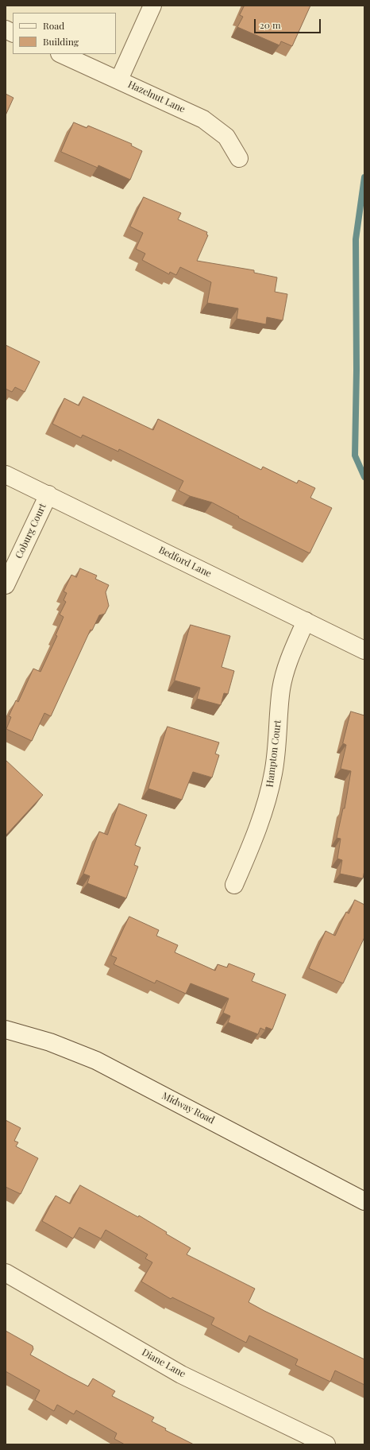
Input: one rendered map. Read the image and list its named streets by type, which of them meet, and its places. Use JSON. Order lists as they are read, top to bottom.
{
  "streets": {
    "street": [
      "Hazelnut Lane",
      "Coburg Court",
      "Bedford Lane",
      "Hampton Court",
      "Midway Road",
      "Diane Lane"
    ]
  },
  "crossings": [
    ["Coburg Court", "Bedford Lane"],
    ["Bedford Lane", "Hampton Court"]
  ],
  "legend": ["Road", "Building"],
  "scale_bar": "20 m"
}
